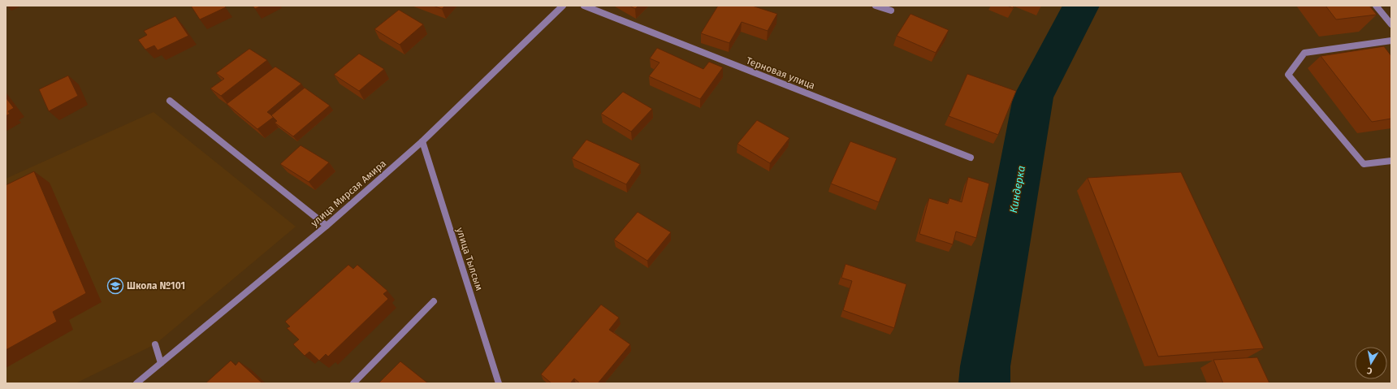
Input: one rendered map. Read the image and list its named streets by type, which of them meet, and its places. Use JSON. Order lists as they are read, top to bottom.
{
  "streets": {
    "street": ["Терновая улица", "улица Мирсая Амира", "улица Тылсым"]
  },
  "crossings": [
    ["улица Мирсая Амира", "улица Тылсым"]
  ],
  "water": ["Киндерка"],
  "places": {
    "school or university": ["Школа №101"]
  },
  "north": "bottom"
}
